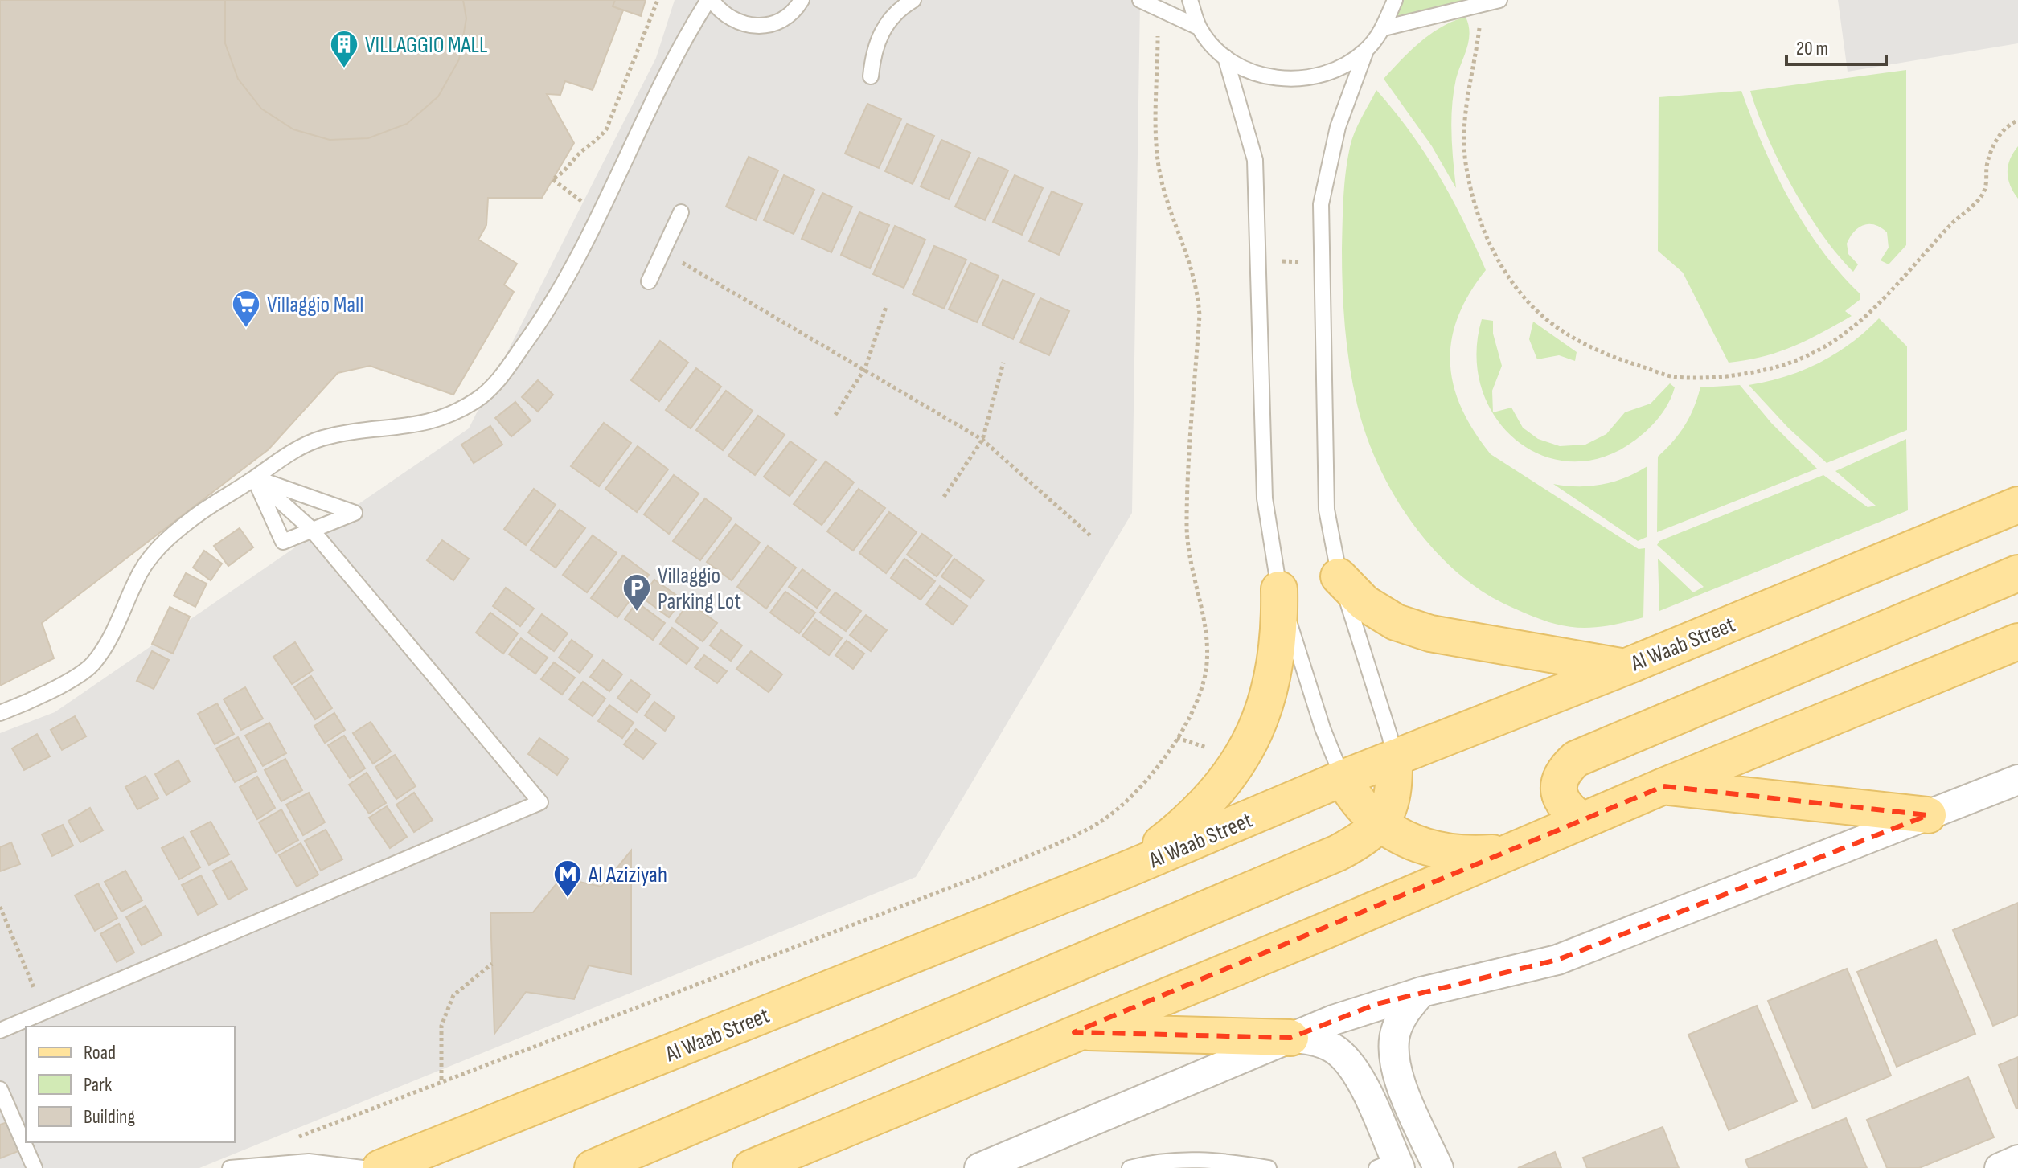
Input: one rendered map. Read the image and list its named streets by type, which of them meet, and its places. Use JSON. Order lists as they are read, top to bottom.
{
  "streets": {
    "main road": ["Al Waab Street"]
  },
  "places": {
    "building": ["VILLAGGIO MALL"],
    "supermarket": ["Villaggio Mall"],
    "parking": ["Villaggio Parking Lot"],
    "metro station": ["Al Aziziyah"]
  },
  "legend": ["Road", "Park", "Building"],
  "scale_bar": "20 m"
}
